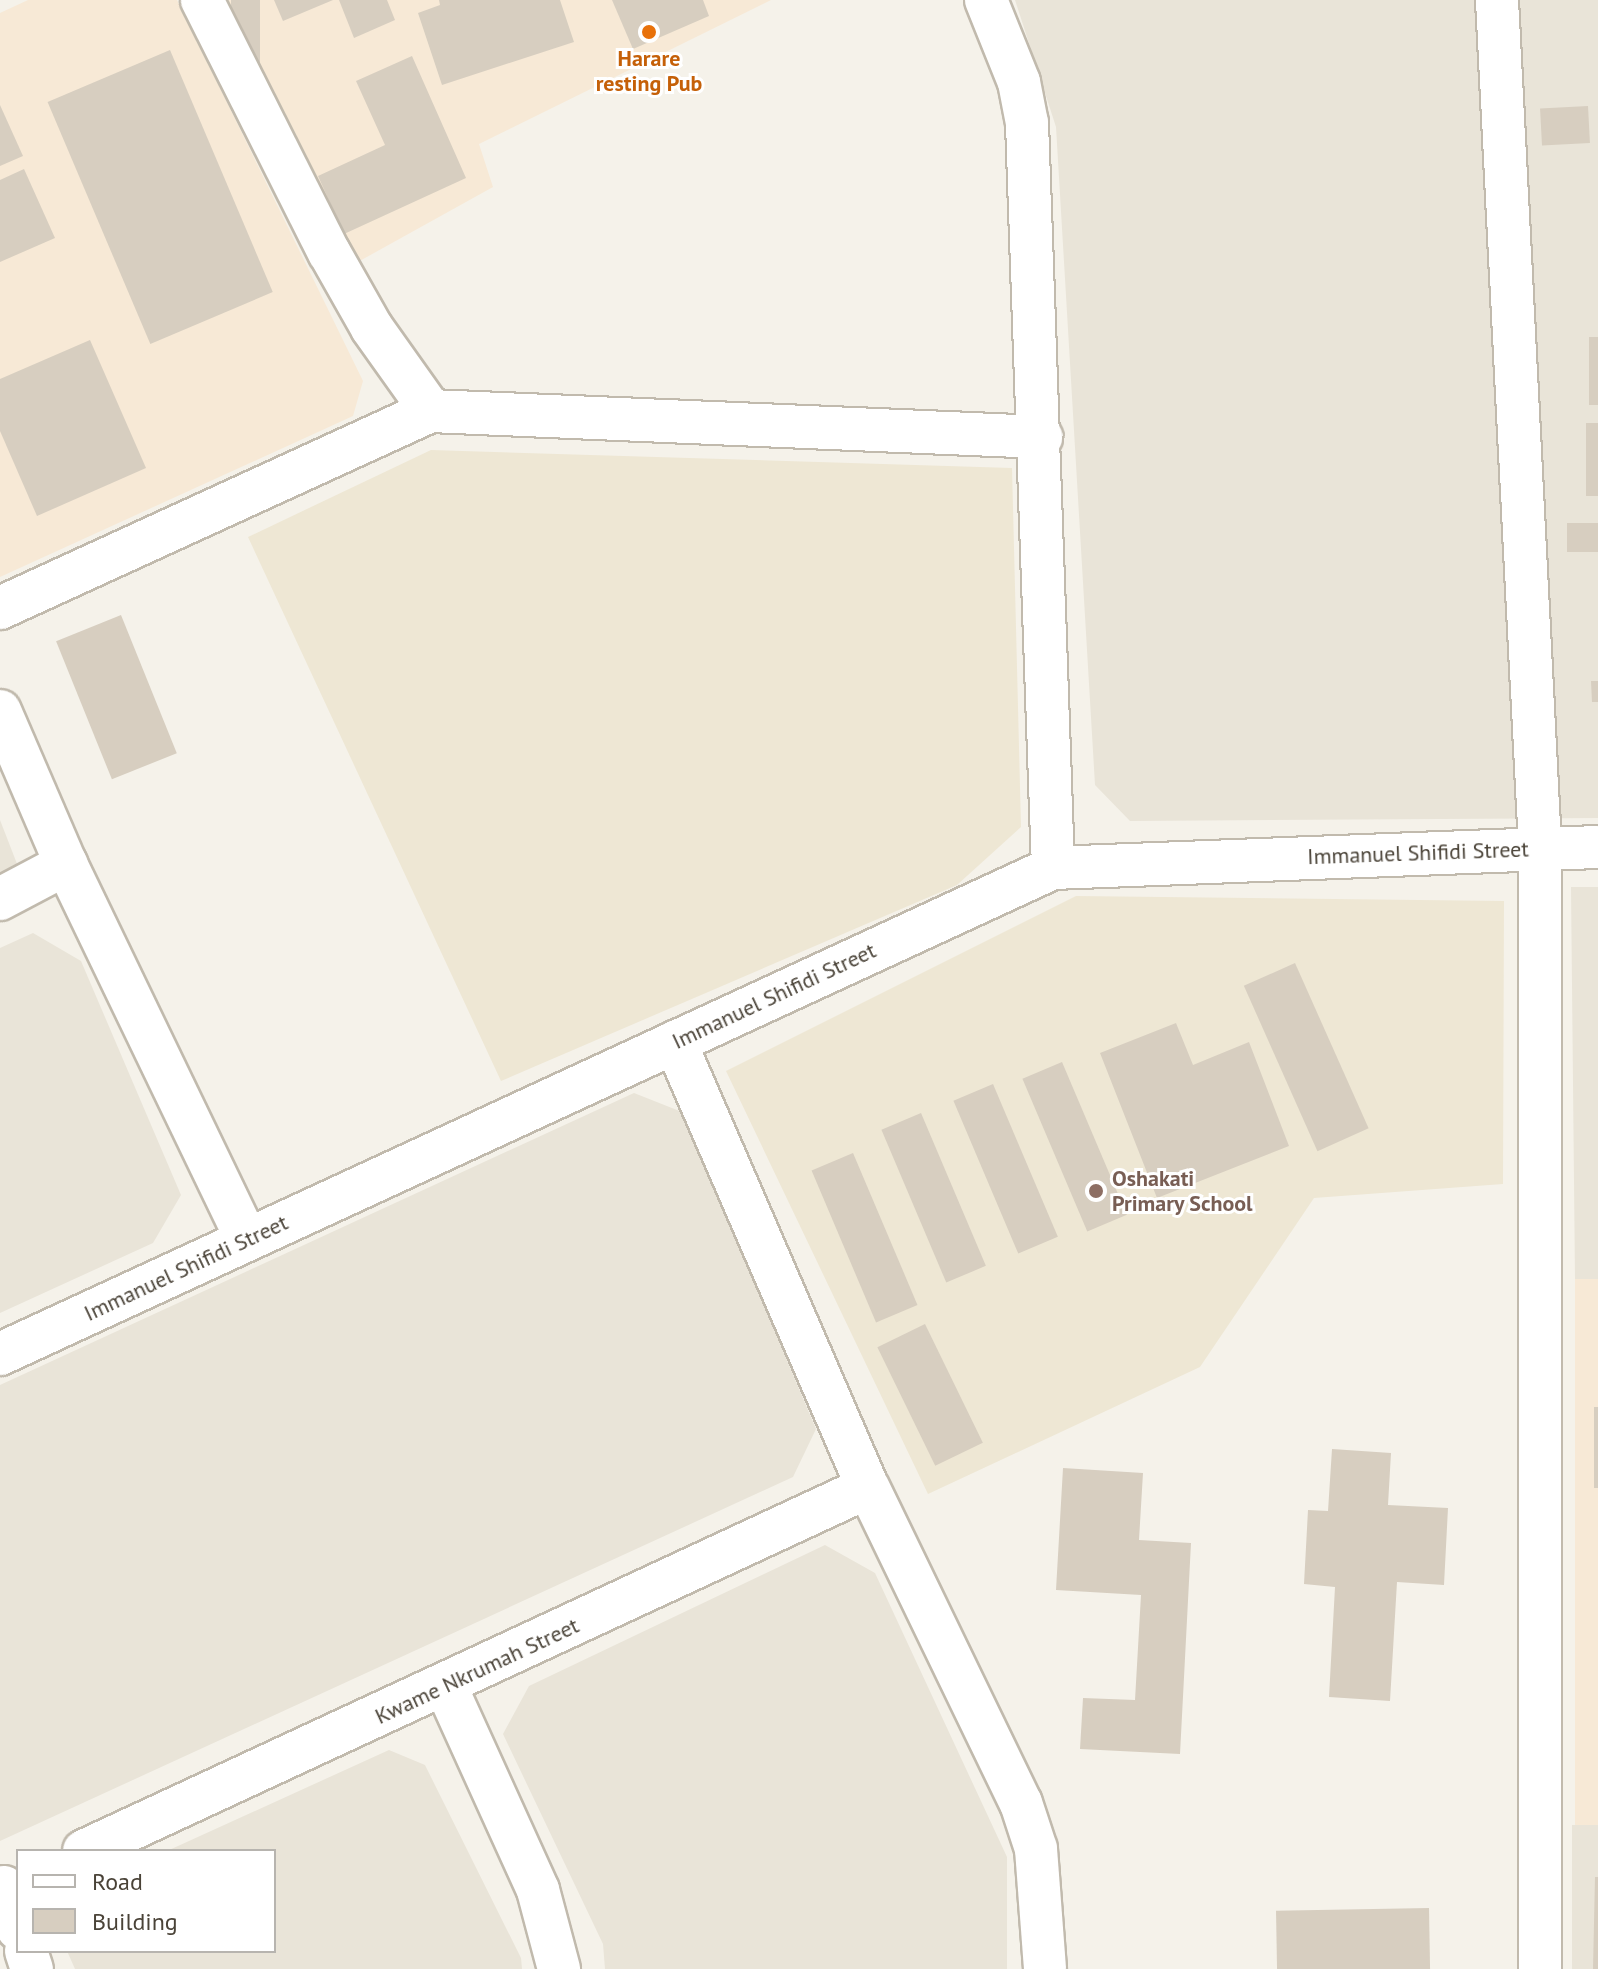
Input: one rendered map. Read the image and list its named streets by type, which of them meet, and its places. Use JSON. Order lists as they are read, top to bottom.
{
  "streets": {
    "street": ["Immanuel Shifidi Street", "Kwame Nkrumah Street"]
  },
  "places": ["Harare resting Pub", "Oshakati Primary School"],
  "legend": ["Road", "Building"]
}
